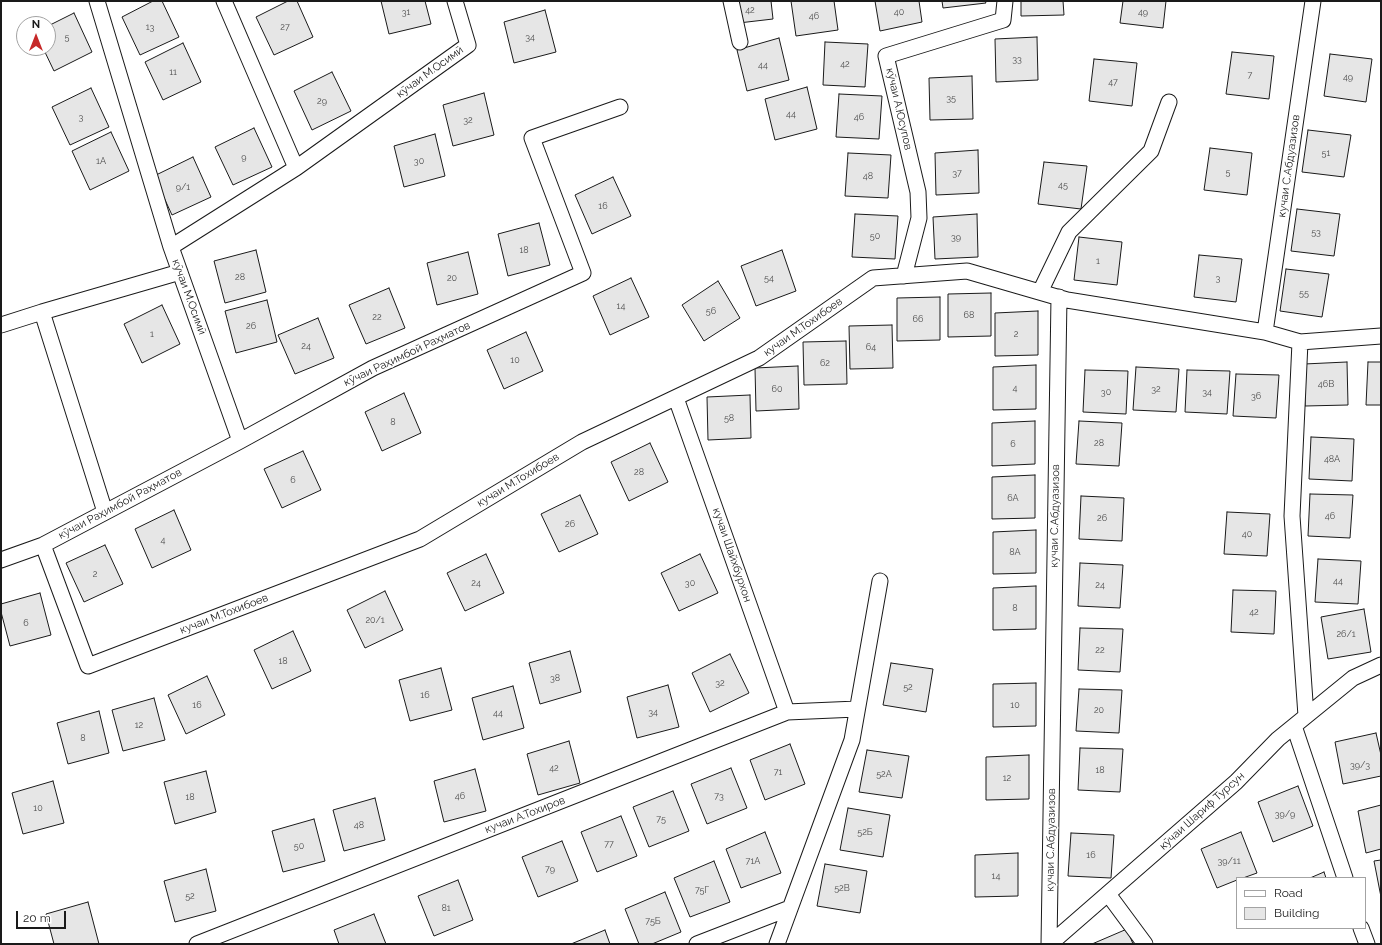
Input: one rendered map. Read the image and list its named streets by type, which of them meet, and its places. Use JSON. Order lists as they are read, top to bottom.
{
  "streets": {
    "street": [
      "кӯчаи М.Осимӣ",
      "кӯчаи А.Юсупов",
      "кучаи С.Абдуазизов",
      "кучаи М.Тохибоев",
      "кӯчаи Раҳимбой Раҳматов",
      "кучаи Шайхбурхон",
      "кӯчаи Шариф Турсун",
      "кучаи А.Тохиров"
    ]
  },
  "crossings": [
    ["кӯчаи М.Осимӣ", "кӯчаи Раҳимбой Раҳматов"],
    ["кӯчаи А.Юсупов", "кучаи М.Тохибоев"],
    ["кучаи С.Абдуазизов", "кучаи М.Тохибоев"],
    ["кучаи С.Абдуазизов", "кӯчаи Шариф Турсун"],
    ["кучаи М.Тохибоев", "кӯчаи Раҳимбой Раҳматов"],
    ["кучаи М.Тохибоев", "кучаи Шайхбурхон"],
    ["кучаи Шайхбурхон", "кучаи А.Тохиров"]
  ],
  "house_numbers": [
    "42",
    "31",
    "40",
    "49",
    "46",
    "13",
    "27",
    "5",
    "34",
    "33",
    "42",
    "44",
    "11",
    "7",
    "49",
    "47",
    "35",
    "29",
    "44",
    "3",
    "46",
    "32",
    "51",
    "9",
    "1А",
    "30",
    "5",
    "37",
    "48",
    "45",
    "9/1",
    "16",
    "53",
    "50",
    "39",
    "18",
    "1",
    "28",
    "20",
    "54",
    "3",
    "55",
    "14",
    "56",
    "68",
    "22",
    "66",
    "26",
    "1",
    "2",
    "24",
    "64",
    "10",
    "62",
    "46В",
    "4",
    "60",
    "32",
    "30",
    "34",
    "36",
    "58",
    "8",
    "28",
    "6",
    "48А",
    "28",
    "6",
    "6А",
    "46",
    "26",
    "26",
    "40",
    "4",
    "8А",
    "2",
    "44",
    "24",
    "30",
    "24",
    "8",
    "42",
    "20/1",
    "6",
    "26/1",
    "22",
    "18",
    "38",
    "32",
    "52",
    "16",
    "16",
    "10",
    "20",
    "34",
    "44",
    "12",
    "8",
    "39/3",
    "42",
    "18",
    "71",
    "52А",
    "12",
    "46",
    "73",
    "18",
    "10",
    "39/9",
    "75",
    "48",
    "52Б",
    "77",
    "50",
    "16",
    "71А",
    "39/11",
    "79",
    "14",
    "52В",
    "75Г",
    "52",
    "81",
    "75Б"
  ],
  "legend": ["Road", "Building"],
  "scale_bar": "20 m",
  "north": "top"
}
